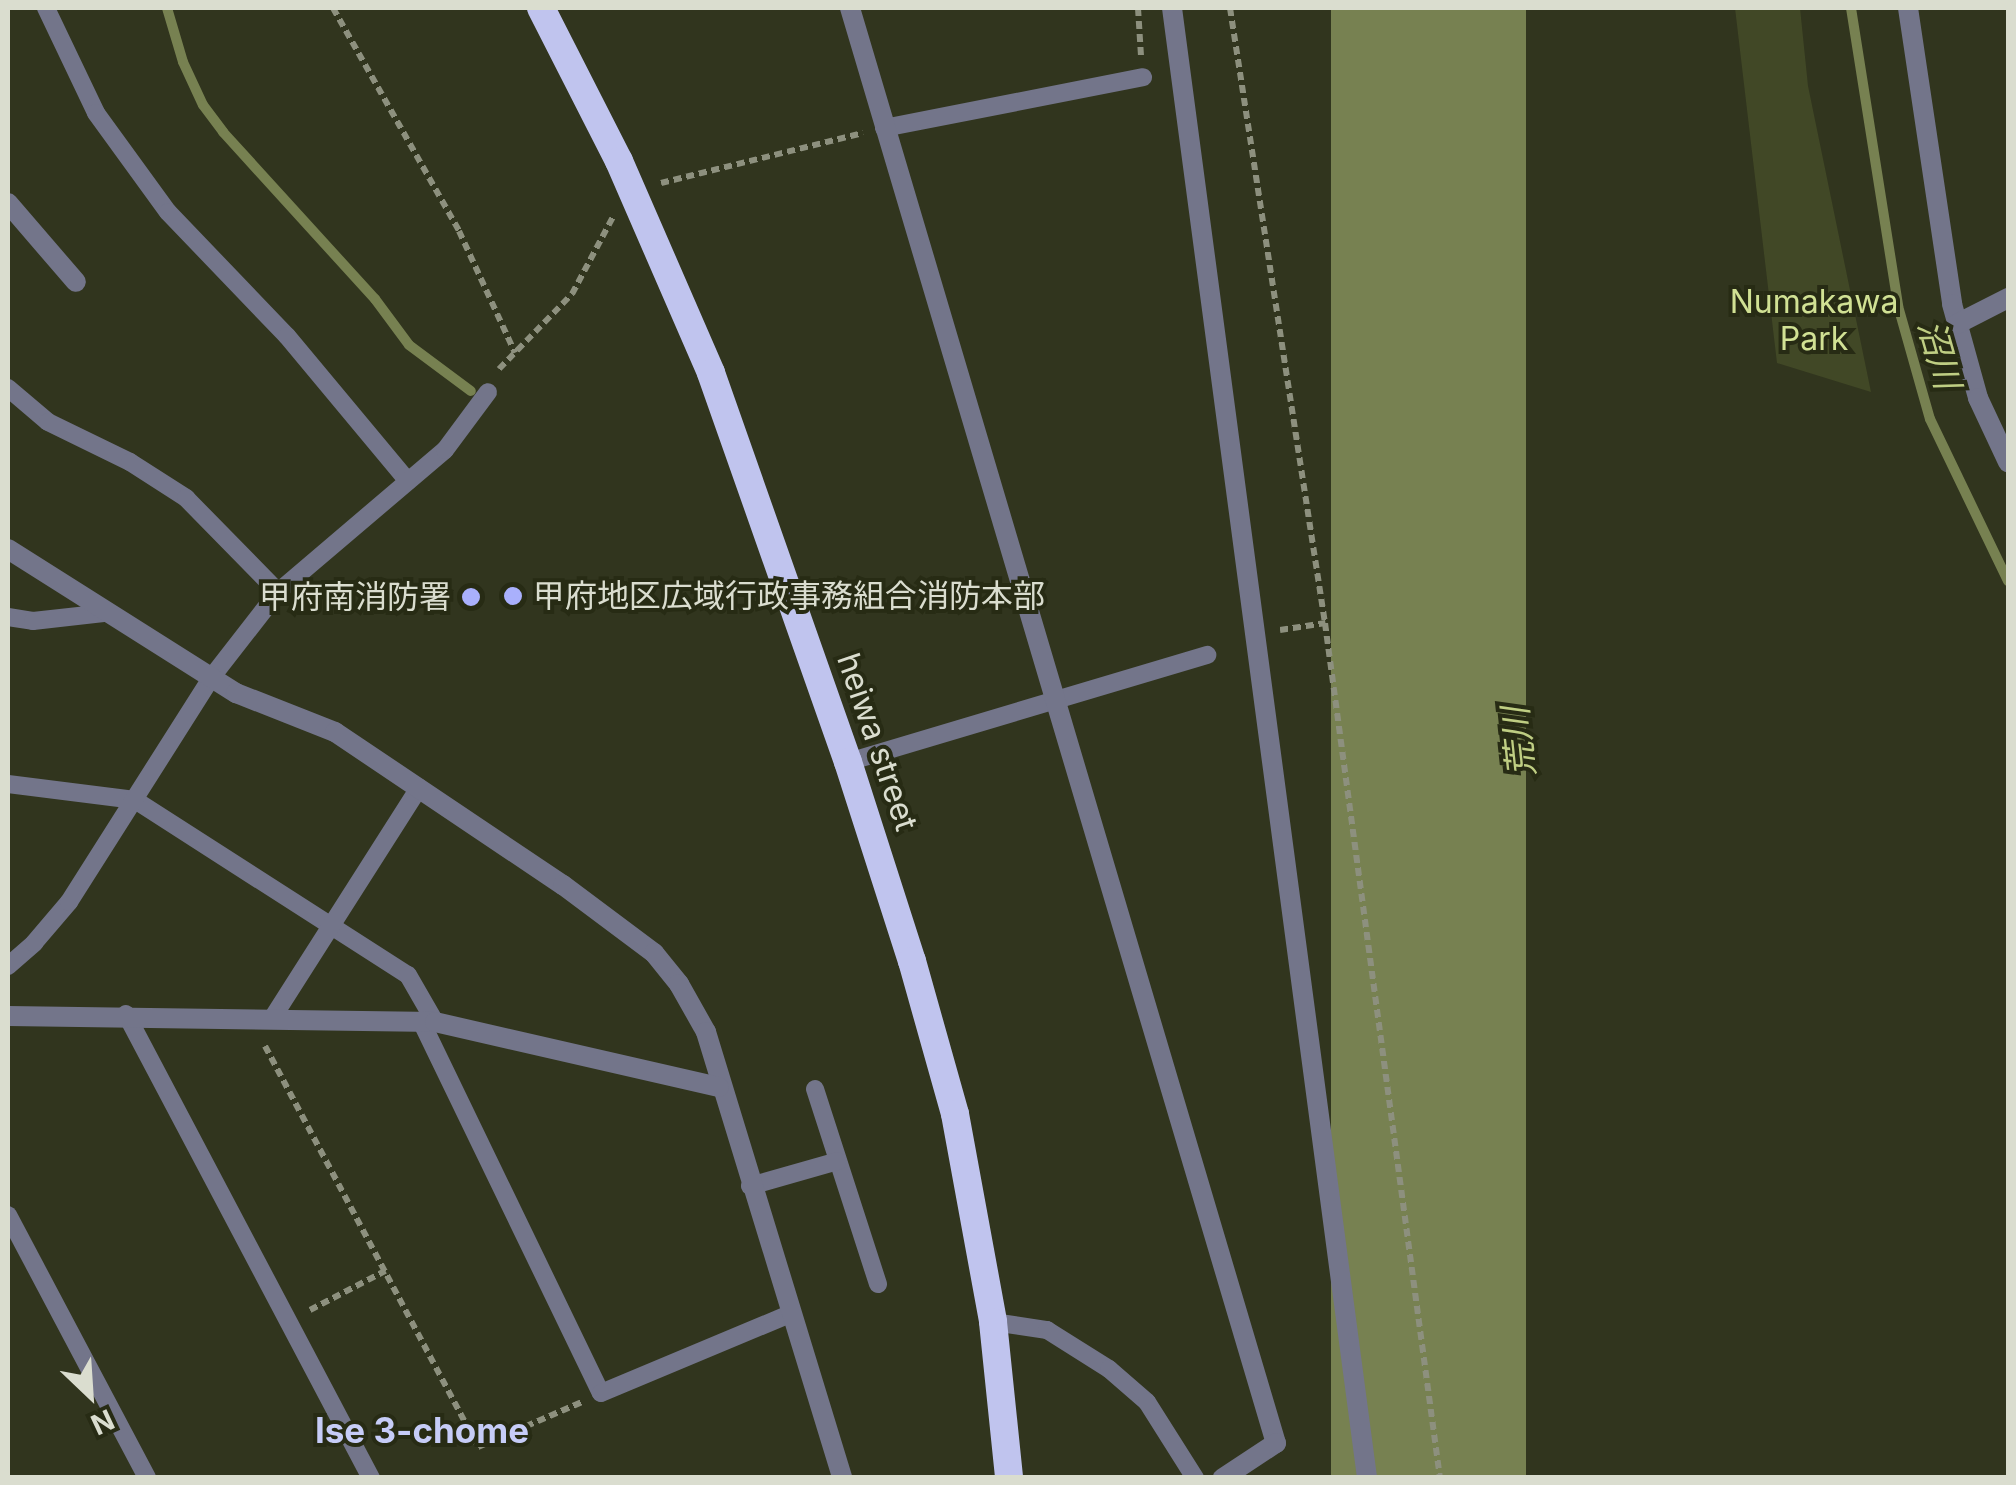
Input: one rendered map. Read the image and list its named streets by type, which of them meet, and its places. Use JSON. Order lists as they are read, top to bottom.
{
  "streets": {
    "highway": ["heiwa street"]
  },
  "districts": ["Ise 3-chome"],
  "water": ["沼川", "荒川"],
  "parks": ["Numakawa Park"],
  "places": ["甲府地区広域行政事務組合消防本部", "甲府南消防署"],
  "north": "bottom right"
}
